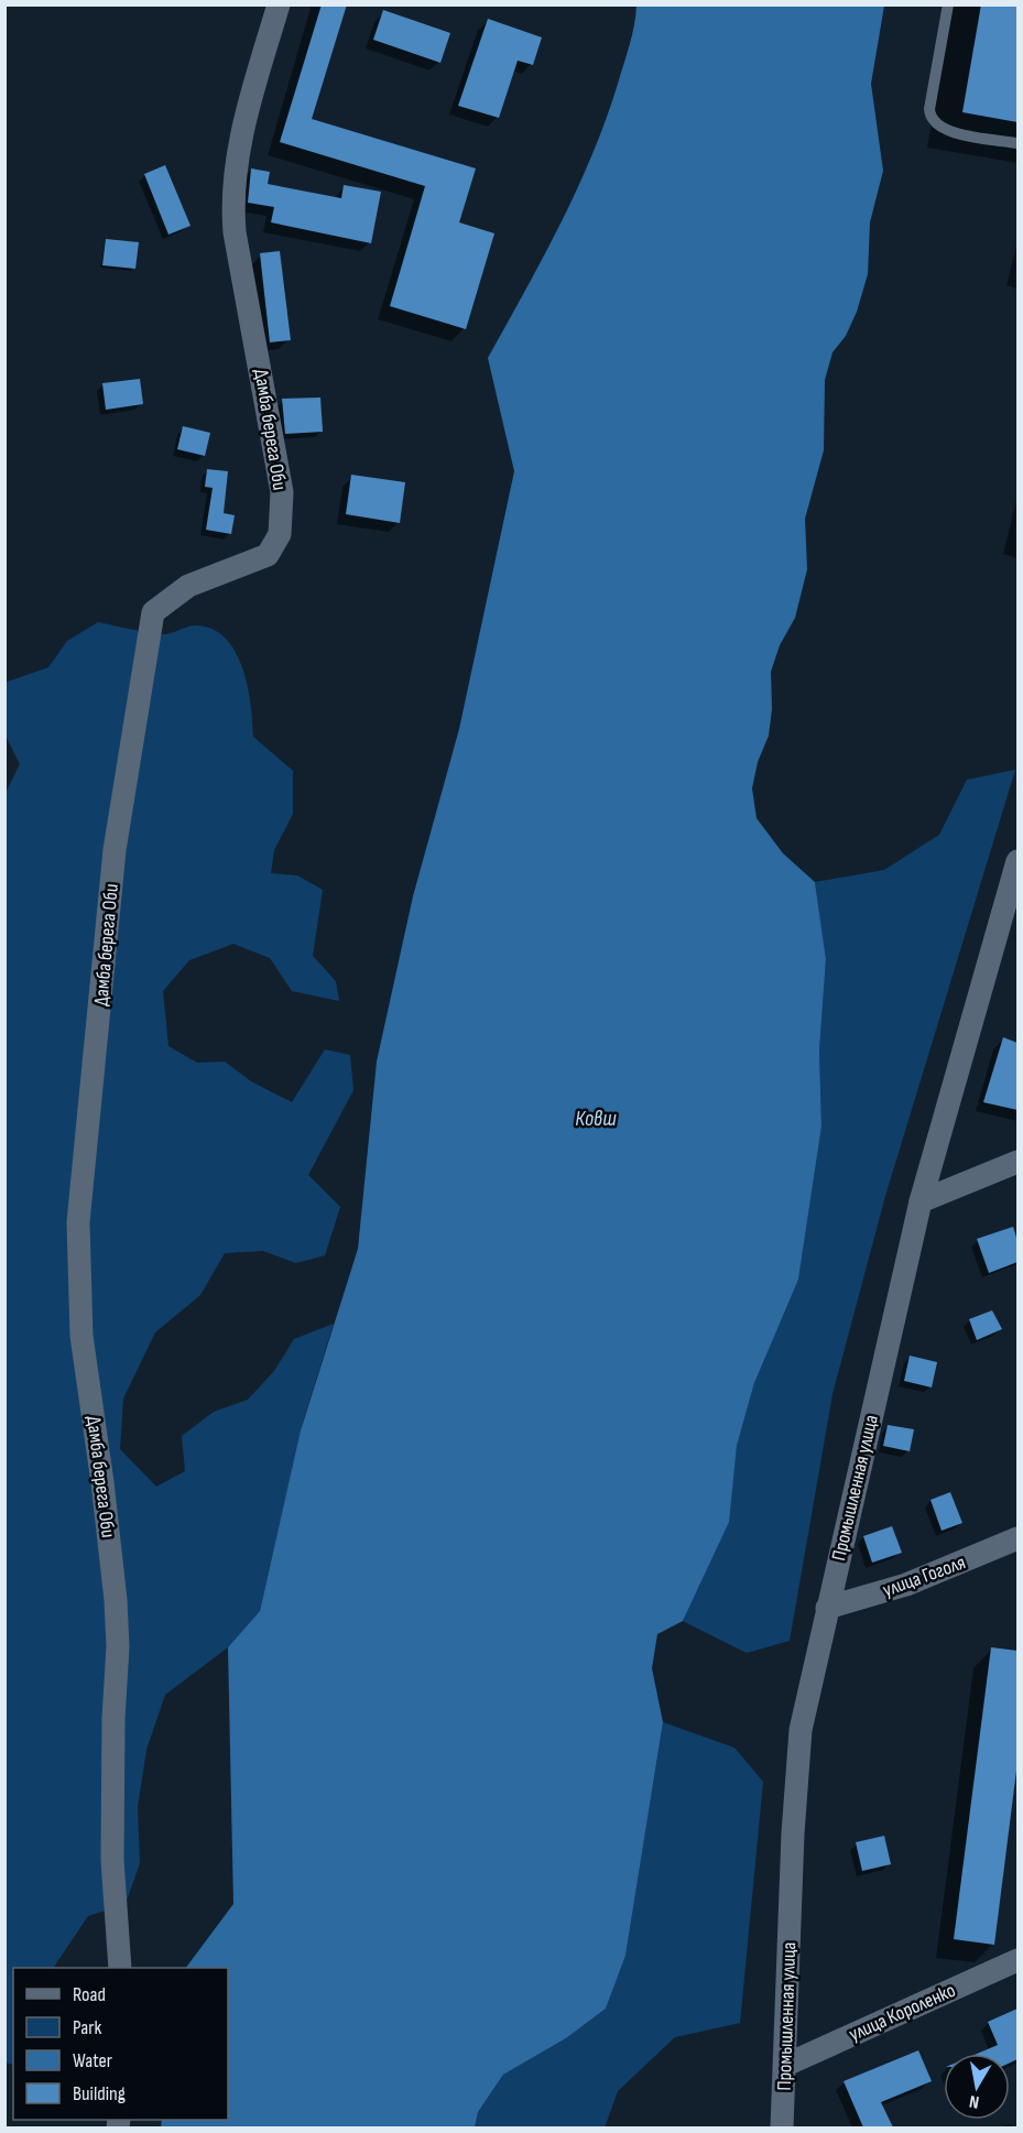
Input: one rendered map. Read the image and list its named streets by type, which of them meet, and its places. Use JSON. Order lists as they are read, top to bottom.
{
  "streets": {
    "street": [
      "Дамба берега Оби",
      "Промышленная улица",
      "улица Гоголя",
      "улица Короленко"
    ]
  },
  "crossings": [
    ["Промышленная улица", "улица Гоголя"],
    ["Промышленная улица", "улица Короленко"]
  ],
  "water": ["Ковш"],
  "legend": [
    "Road",
    "Park",
    "Water",
    "Building"
  ],
  "north": "bottom"
}
